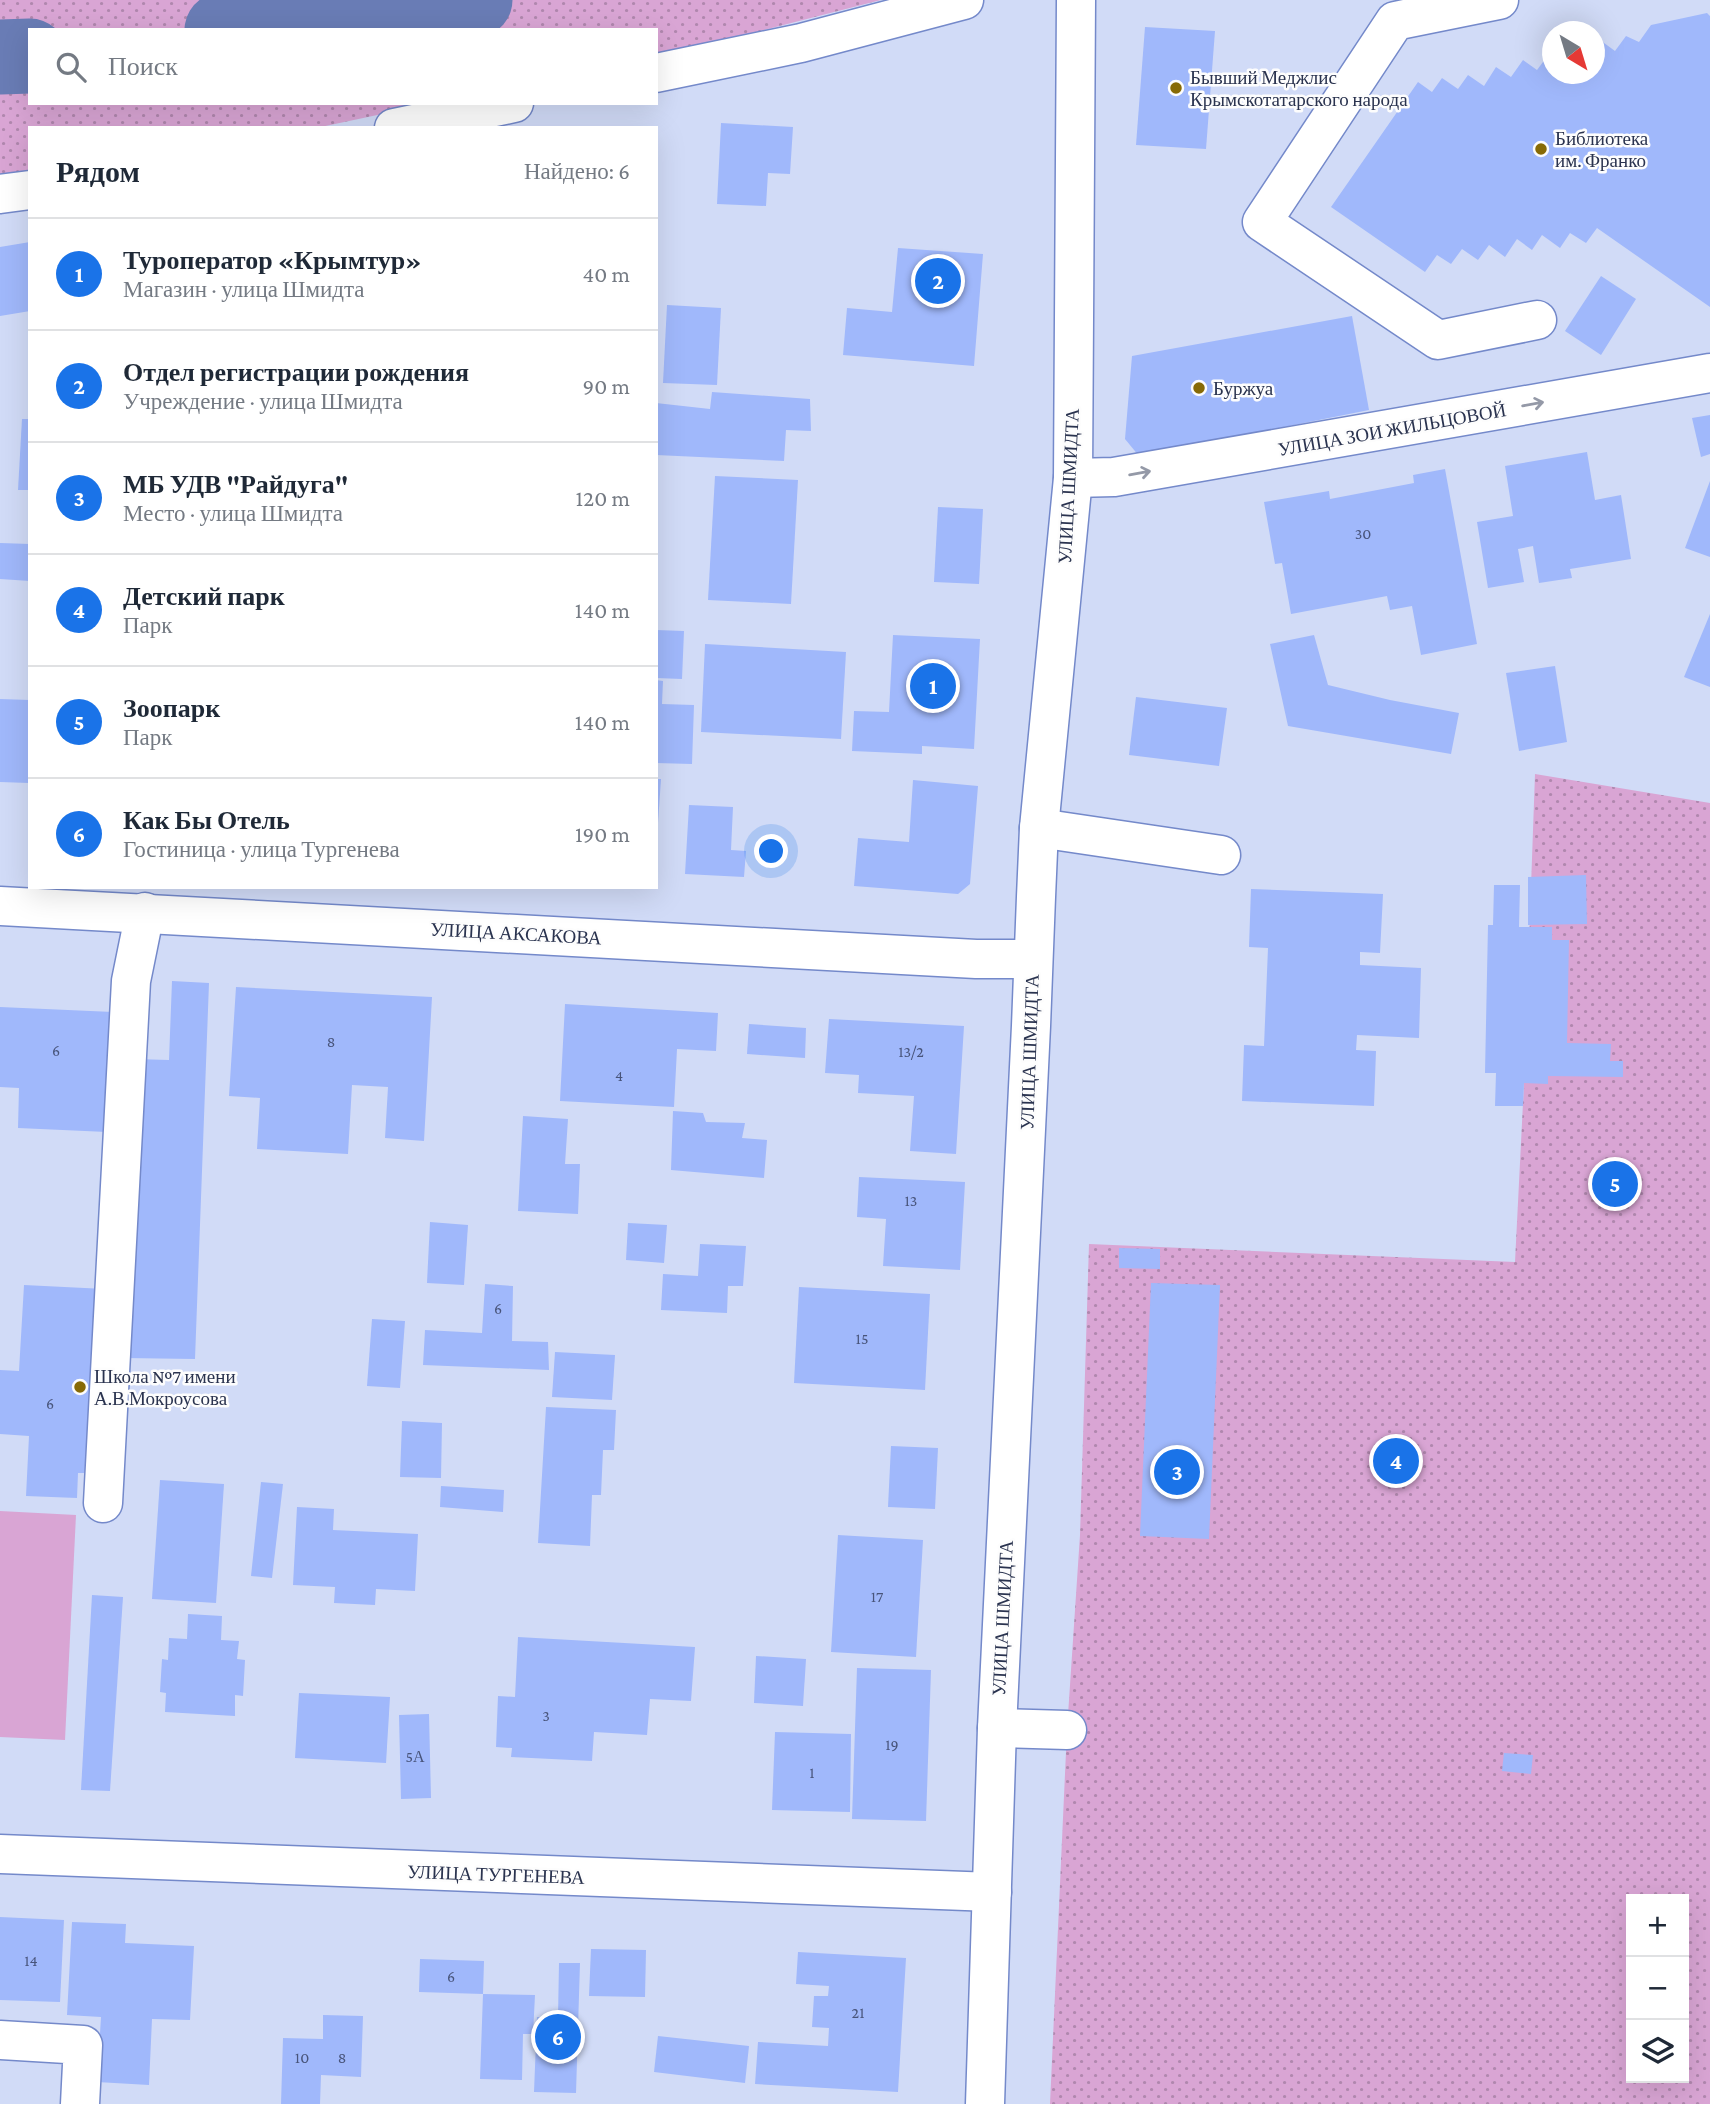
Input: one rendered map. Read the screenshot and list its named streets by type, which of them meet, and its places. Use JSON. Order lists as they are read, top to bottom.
{
  "streets": {
    "street": [
      "УЛИЦА ЗОИ ЖИЛЬЦОВОЙ",
      "УЛИЦА ШМИДТА",
      "УЛИЦА АКСАКОВА",
      "УЛИЦА ТУРГЕНЕВА"
    ]
  },
  "crossings": [
    ["УЛИЦА ЗОИ ЖИЛЬЦОВОЙ", "УЛИЦА ШМИДТА"],
    ["УЛИЦА ШМИДТА", "УЛИЦА АКСАКОВА"],
    ["УЛИЦА ШМИДТА", "УЛИЦА ТУРГЕНЕВА"]
  ],
  "one_way": ["УЛИЦА ЗОИ ЖИЛЬЦОВОЙ"],
  "places": [
    "Бывший Меджлис Крымскотатарского народа",
    "Библиотека им. Франко",
    "Буржуа",
    "Школа №7 имени А.В.Мокроусова"
  ],
  "house_numbers": [
    "30",
    "8",
    "6",
    "13/2",
    "4",
    "13",
    "6",
    "15",
    "6",
    "17",
    "3",
    "19",
    "5А",
    "1",
    "14",
    "6",
    "21",
    "10",
    "8"
  ],
  "north": "bottom right",
  "page": {
    "search": "Поиск",
    "heading": ["Рядом", "Найдено: 6"],
    "list": [
      {
        "mark": "1",
        "name": "Туроператор «Крымтур»",
        "note": "Магазин · улица Шмидта",
        "value": "40 m"
      },
      {
        "mark": "2",
        "name": "Отдел регистрации рождения",
        "note": "Учреждение · улица Шмидта",
        "value": "90 m"
      },
      {
        "mark": "3",
        "name": "МБ УДВ \"Райдуга\"",
        "note": "Место · улица Шмидта",
        "value": "120 m"
      },
      {
        "mark": "4",
        "name": "Детский парк",
        "note": "Парк",
        "value": "140 m"
      },
      {
        "mark": "5",
        "name": "Зоопарк",
        "note": "Парк",
        "value": "140 m"
      },
      {
        "mark": "6",
        "name": "Как Бы Отель",
        "note": "Гостиница · улица Тургенева",
        "value": "190 m"
      }
    ],
    "pins": [
      "2",
      "1",
      "5",
      "4",
      "3",
      "6"
    ],
    "map_buttons": ["+", "−"]
  }
}
